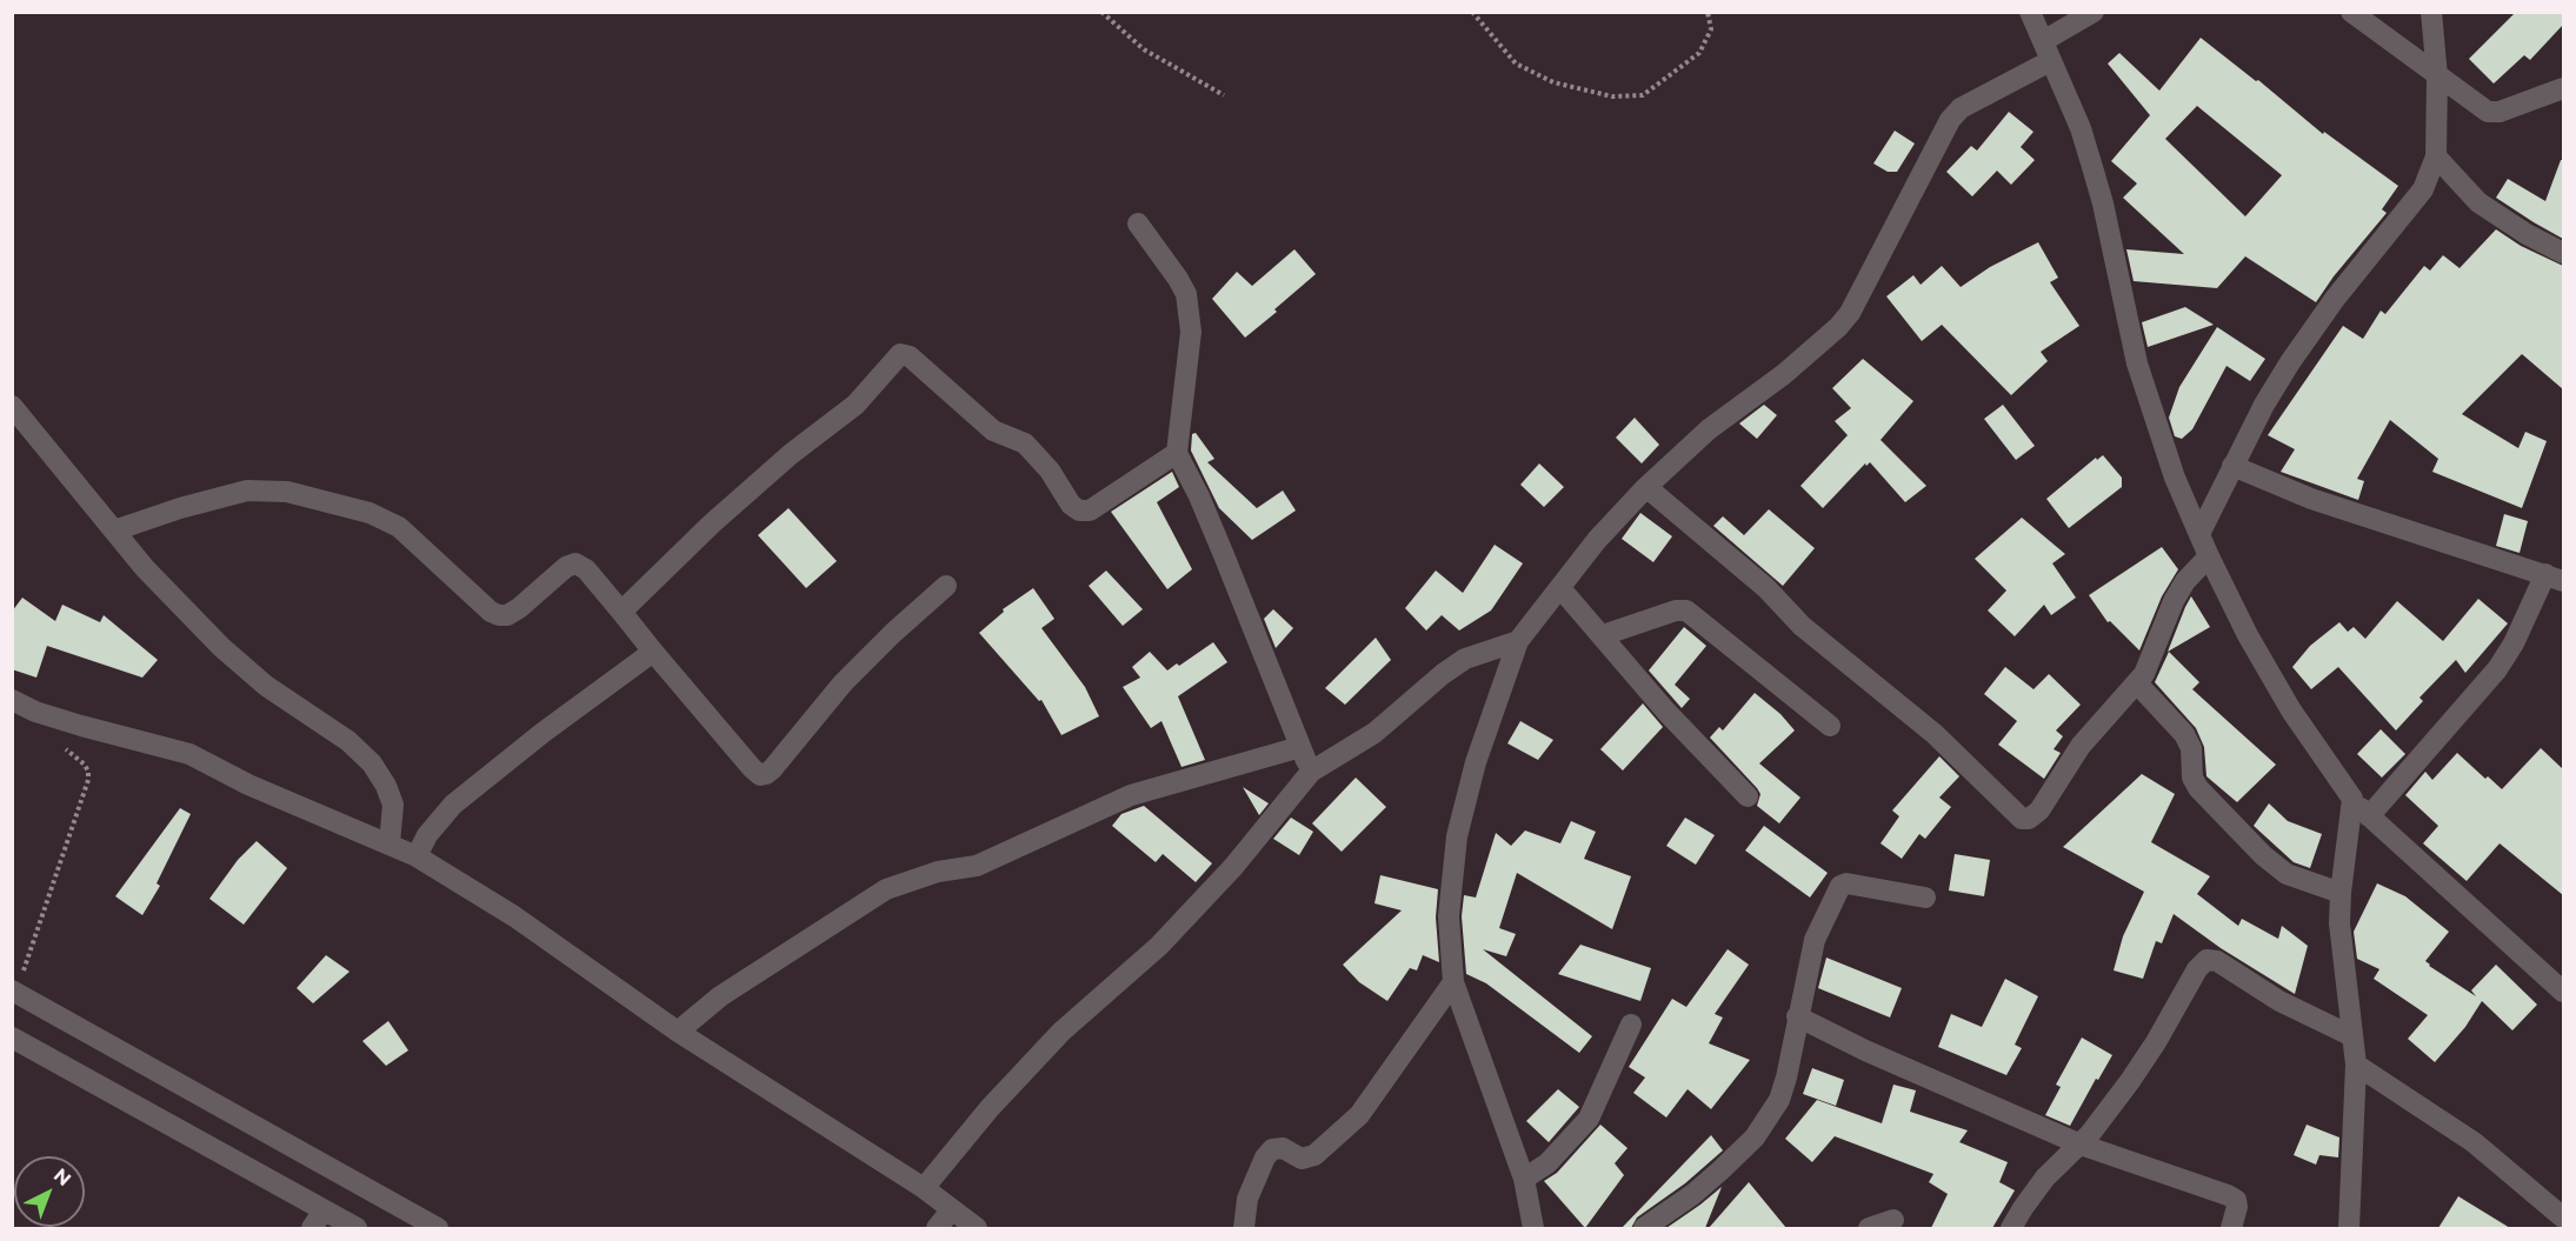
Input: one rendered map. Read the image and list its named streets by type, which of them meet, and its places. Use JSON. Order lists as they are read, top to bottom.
{
  "north": "top right"
}
